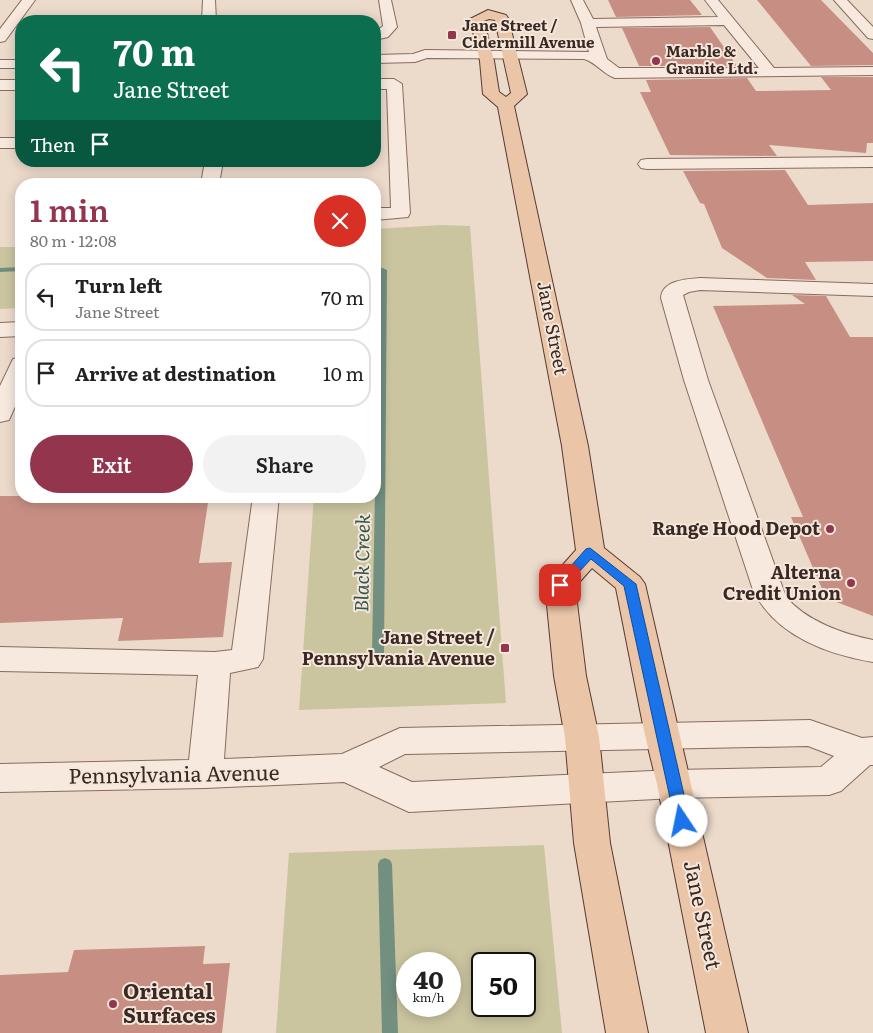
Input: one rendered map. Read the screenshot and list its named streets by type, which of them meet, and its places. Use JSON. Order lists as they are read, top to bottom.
{
  "streets": {
    "main road": ["Jane Street"],
    "street": ["Pennsylvania Avenue"]
  },
  "crossings": [
    ["Jane Street", "Pennsylvania Avenue"]
  ],
  "water": ["Black Creek"],
  "places": {
    "transit": ["Jane Street / Cidermill Avenue", "Jane Street / Pennsylvania Avenue"],
    "other": [
      "Marble & Granite Ltd.",
      "Range Hood Depot",
      "Alterna Credit Union",
      "Oriental Surfaces"
    ]
  },
  "page": {
    "turn": ["70 m", "Jane Street"],
    "then": "Then",
    "heading": ["1 min", "80 m · 12:08"],
    "list": [
      {
        "name": "Turn left",
        "note": "Jane Street",
        "value": "70 m"
      },
      {
        "name": "Arrive at destination",
        "value": "10 m"
      }
    ],
    "buttons": ["Exit", "Share"],
    "speed": "40 km/h",
    "limit": "50"
  }
}
